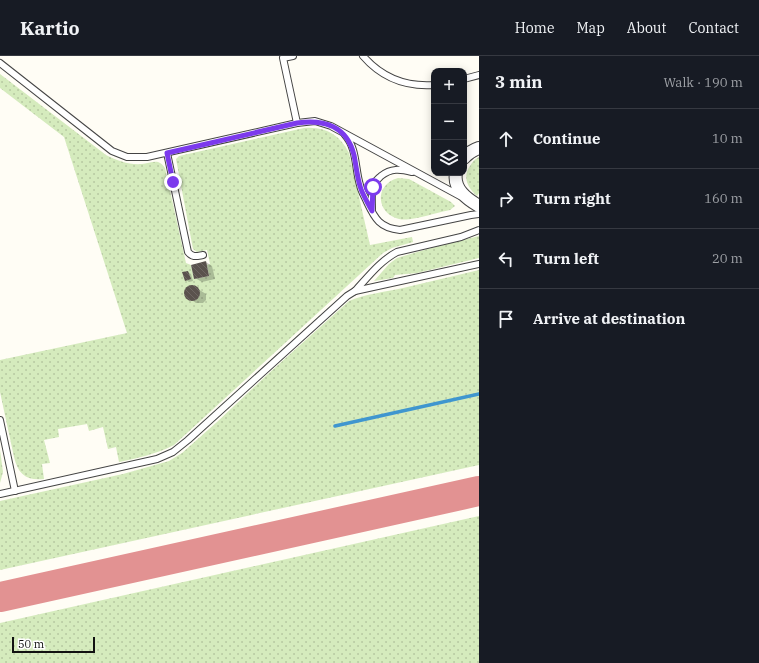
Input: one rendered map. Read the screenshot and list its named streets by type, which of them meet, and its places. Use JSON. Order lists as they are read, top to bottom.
{
  "scale_bar": "50 m",
  "page": {
    "header": "Kartio",
    "nav": [
      "Home",
      "Map",
      "About",
      "Contact"
    ],
    "heading": ["3 min", "Walk · 190 m"],
    "map_buttons": ["+", "−"],
    "list": [
      ["Continue", "10 m"],
      ["Turn right", "160 m"],
      ["Turn left", "20 m"],
      "Arrive at destination"
    ],
    "scale": "50 m"
  }
}
